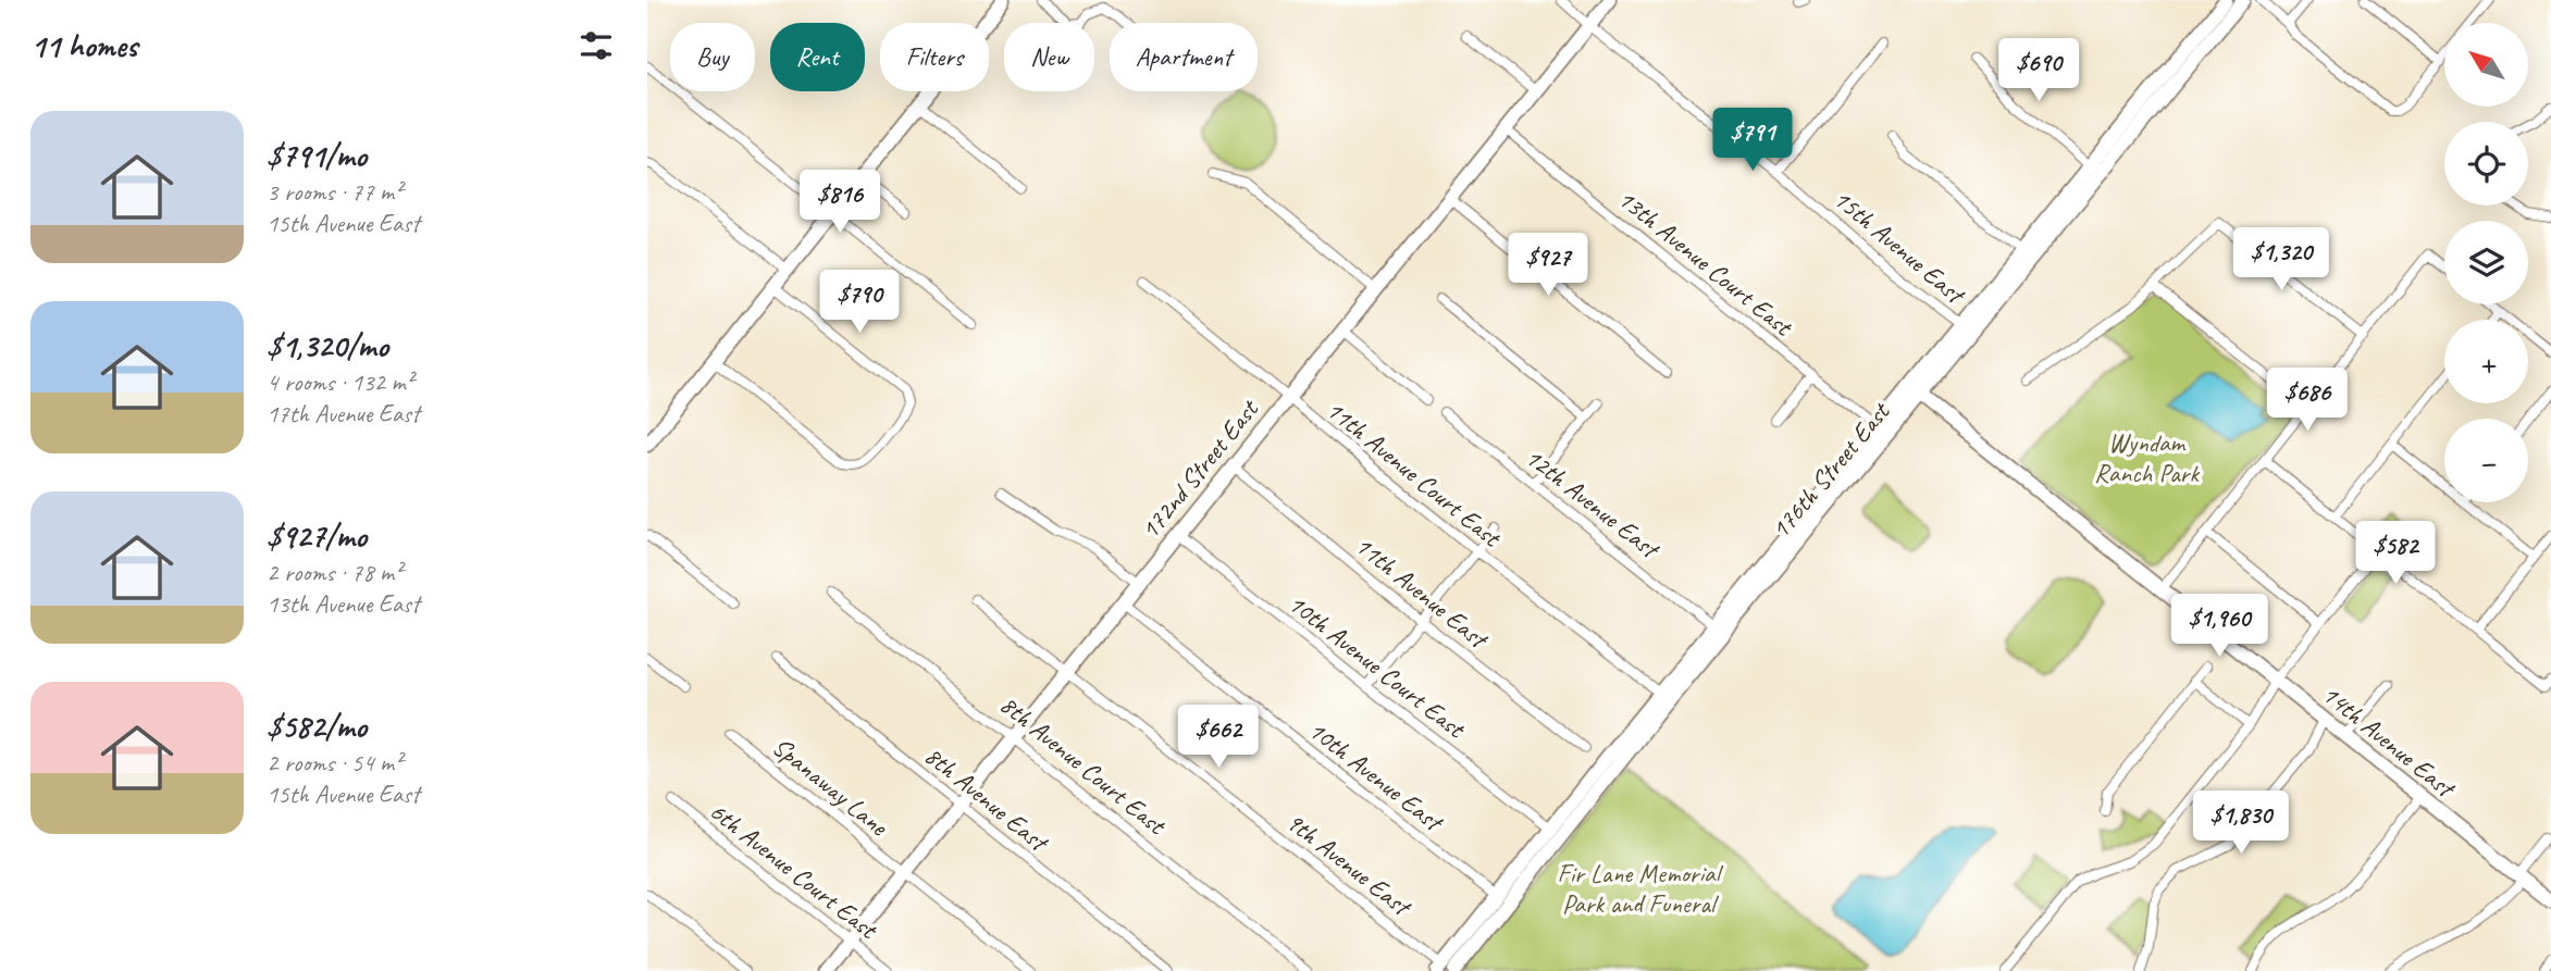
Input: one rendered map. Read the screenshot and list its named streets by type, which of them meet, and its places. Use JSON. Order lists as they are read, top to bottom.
{
  "streets": {
    "main road": ["172nd Street East", "176th Street East", "14th Avenue East"],
    "street": [
      "15th Avenue East",
      "13th Avenue Court East",
      "11th Avenue Court East",
      "12th Avenue East",
      "11th Avenue East",
      "10th Avenue Court East",
      "8th Avenue Court East",
      "10th Avenue East",
      "Spanaway Lane",
      "8th Avenue East",
      "9th Avenue East",
      "6th Avenue Court East"
    ]
  },
  "crossings": [
    ["15th Avenue East", "172nd Street East"],
    ["15th Avenue East", "176th Street East"],
    ["13th Avenue Court East", "172nd Street East"],
    ["13th Avenue Court East", "176th Street East"],
    ["172nd Street East", "11th Avenue Court East"],
    ["172nd Street East", "11th Avenue East"],
    ["172nd Street East", "10th Avenue Court East"],
    ["172nd Street East", "8th Avenue Court East"],
    ["172nd Street East", "10th Avenue East"],
    ["172nd Street East", "Spanaway Lane"],
    ["172nd Street East", "8th Avenue East"],
    ["172nd Street East", "9th Avenue East"],
    ["172nd Street East", "6th Avenue Court East"],
    ["176th Street East", "11th Avenue Court East"],
    ["176th Street East", "12th Avenue East"],
    ["176th Street East", "10th Avenue Court East"],
    ["176th Street East", "14th Avenue East"],
    ["176th Street East", "10th Avenue East"],
    ["176th Street East", "9th Avenue East"]
  ],
  "parks": ["Wyndam Ranch Park", "Fir Lane Memorial Park and Funeral"],
  "north": "top left",
  "page": {
    "heading": "11 homes",
    "map_buttons": ["+", "−"],
    "chip": [
      "Buy",
      "Rent",
      "Filters",
      "New",
      "Apartment"
    ],
    "price": [
      "$690",
      "$791",
      "$816",
      "$1,320",
      "$927",
      "$790",
      "$686",
      "$582",
      "$1,960",
      "$662",
      "$1,830"
    ],
    "list": [
      {
        "name": "$791/mo",
        "note": "3 rooms · 77 m² · 15th Avenue East"
      },
      {
        "name": "$1,320/mo",
        "note": "4 rooms · 132 m² · 17th Avenue East"
      },
      {
        "name": "$927/mo",
        "note": "2 rooms · 78 m² · 13th Avenue East"
      },
      {
        "name": "$582/mo",
        "note": "2 rooms · 54 m² · 15th Avenue East"
      }
    ]
  }
}
